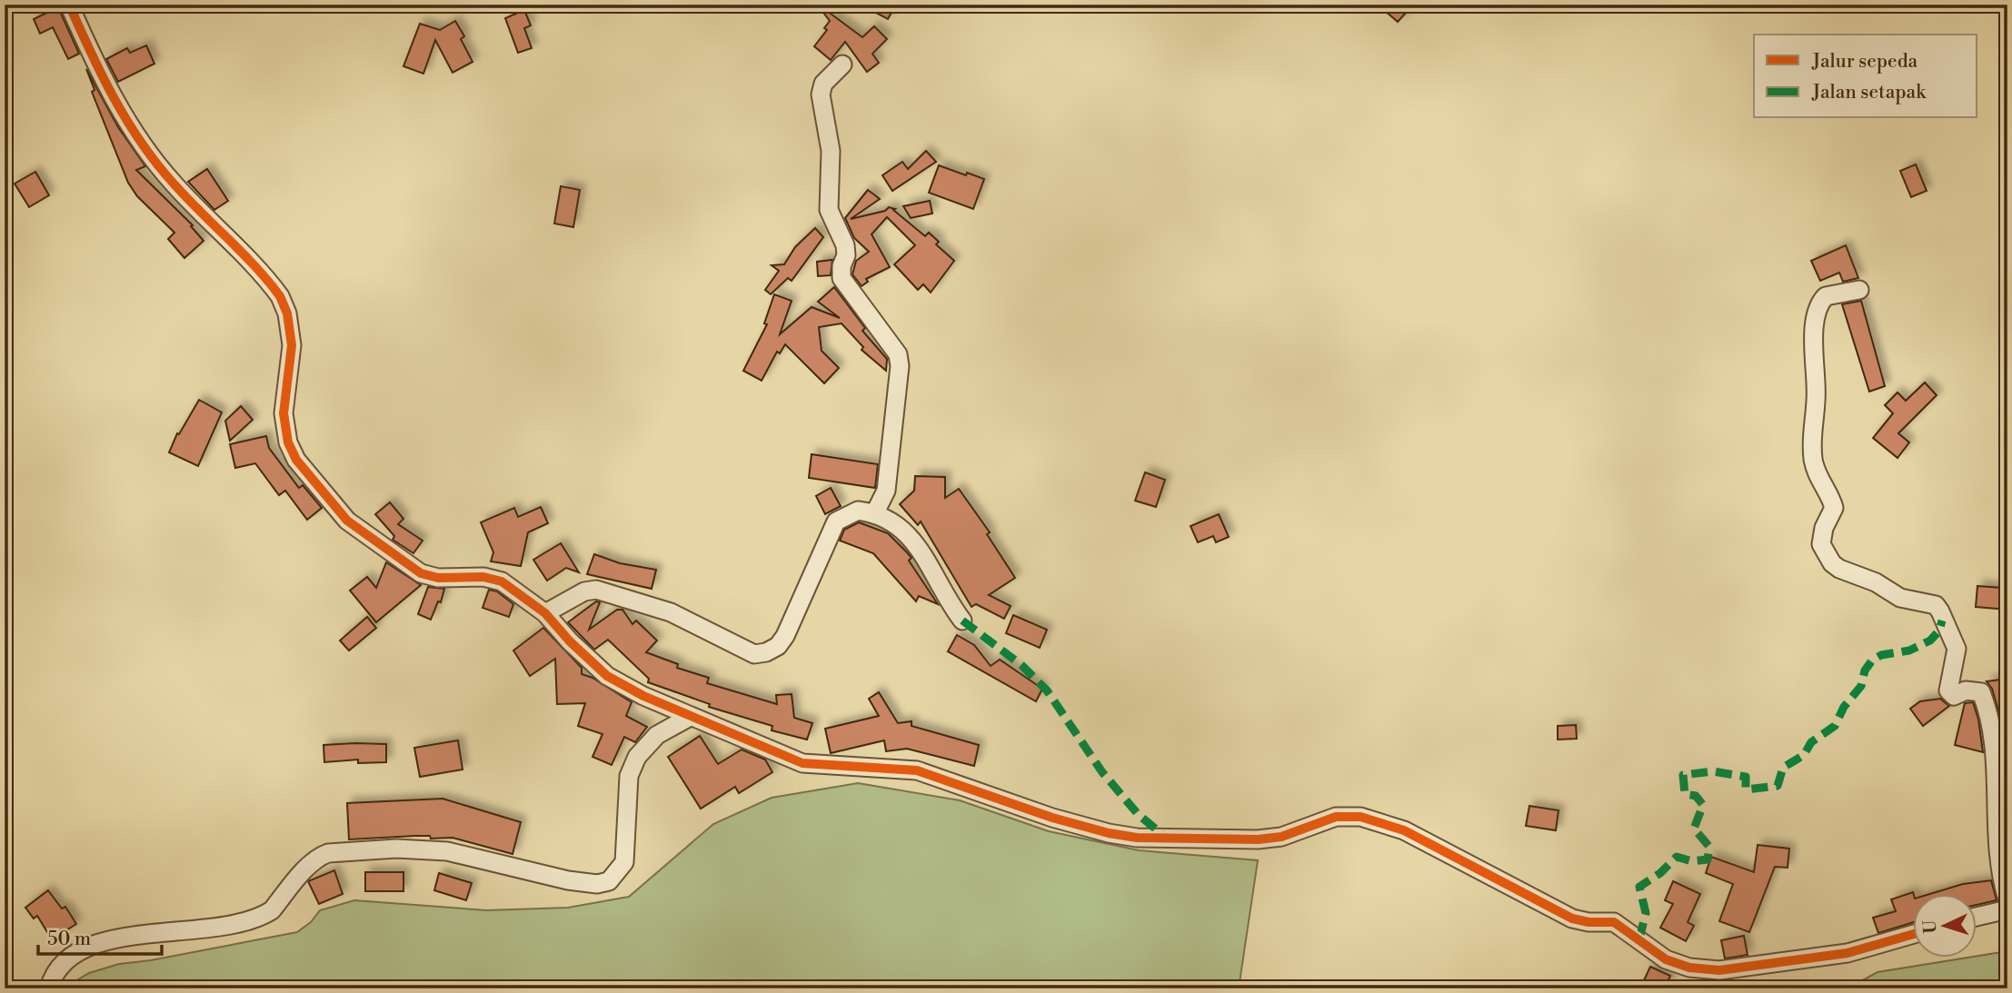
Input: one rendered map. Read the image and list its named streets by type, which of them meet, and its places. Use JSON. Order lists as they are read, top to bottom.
{
  "legend": ["Jalur sepeda", "Jalan setapak"],
  "scale_bar": "50 m",
  "north": "left"
}
